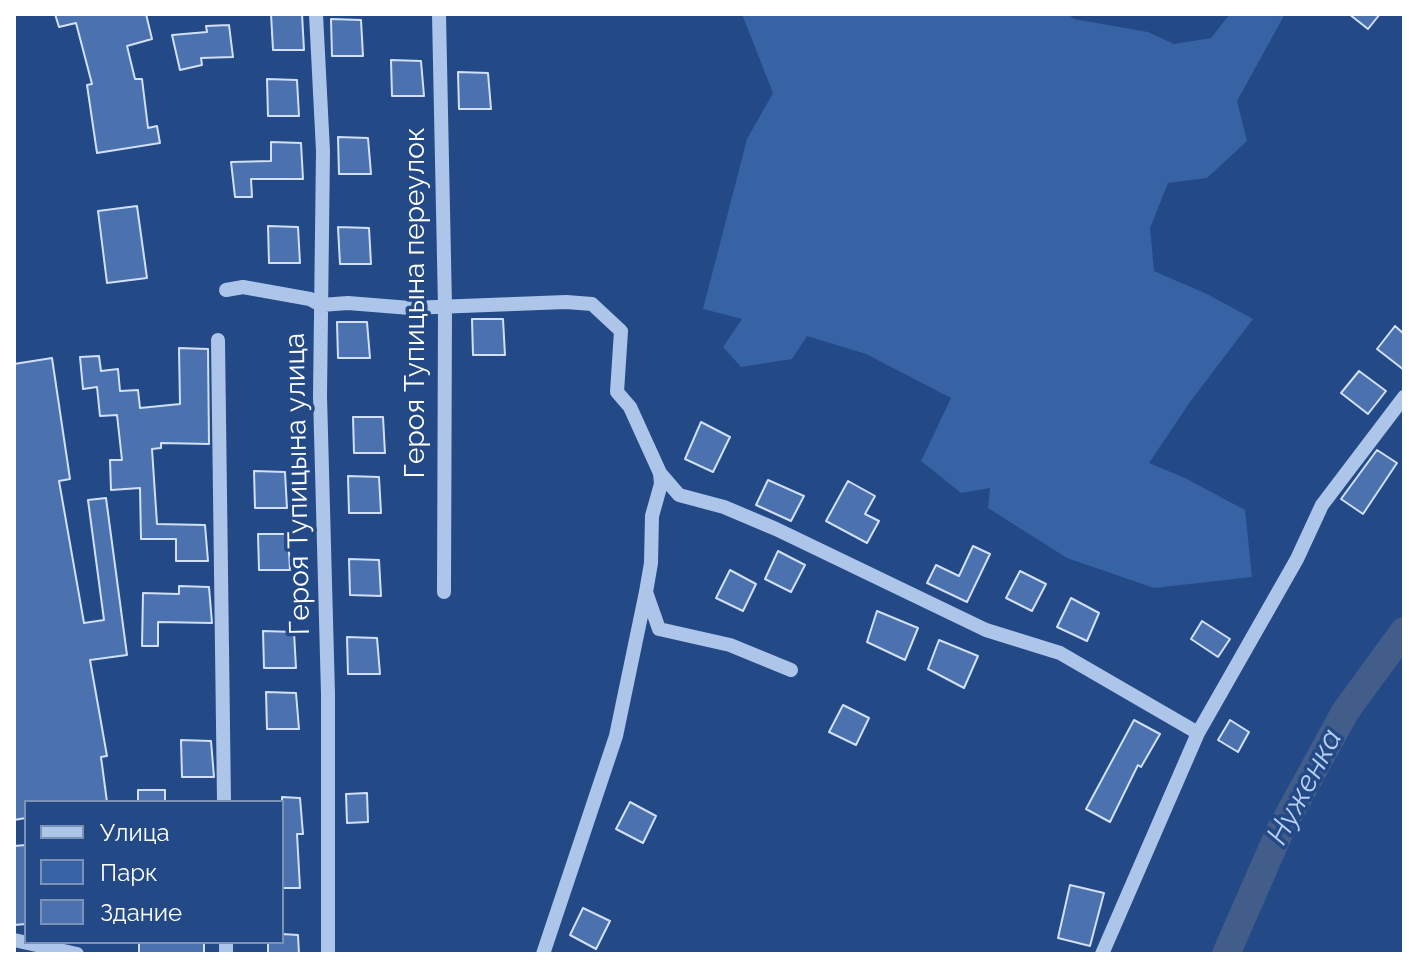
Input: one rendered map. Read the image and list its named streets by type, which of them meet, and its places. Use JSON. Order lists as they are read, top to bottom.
{
  "streets": {
    "street": ["Героя Тупицына переулок", "Героя Тупицына улица"]
  },
  "water": ["Нуженка"],
  "legend": ["Улица", "Парк", "Здание"]
}
